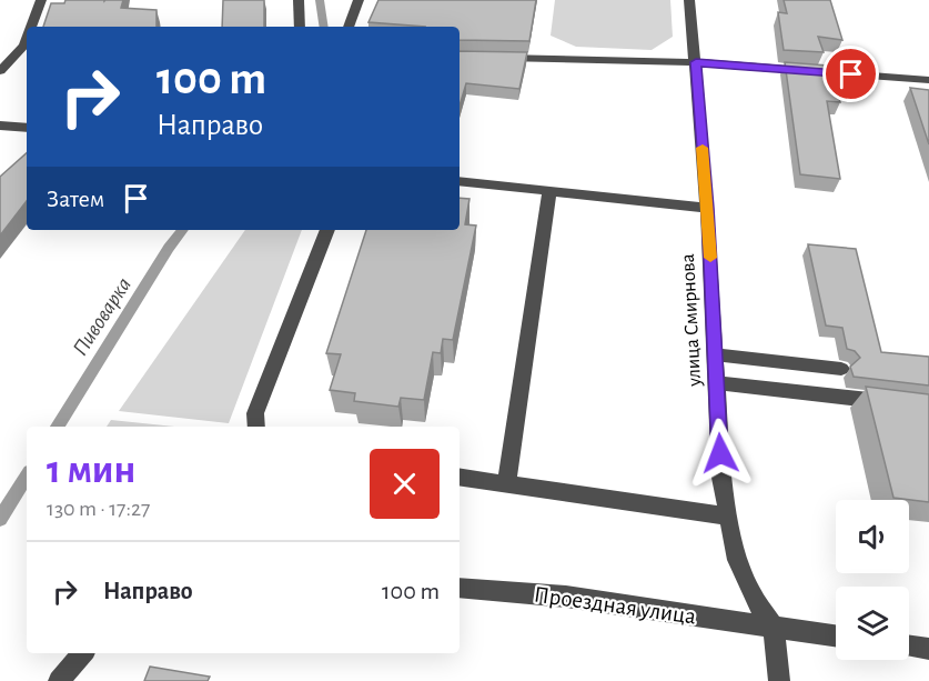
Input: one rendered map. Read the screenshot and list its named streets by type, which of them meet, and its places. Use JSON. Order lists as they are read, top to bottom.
{
  "streets": {
    "street": ["улица Смирнова", "Проездная улица"]
  },
  "crossings": [
    ["улица Смирнова", "Проездная улица"]
  ],
  "water": ["Пивоварка"],
  "page": {
    "turn": ["100 m", "Направо"],
    "then": "Затем",
    "heading": ["1 мин", "130 m · 17:27"],
    "list": [
      {
        "name": "Направо",
        "value": "100 m"
      }
    ]
  }
}
